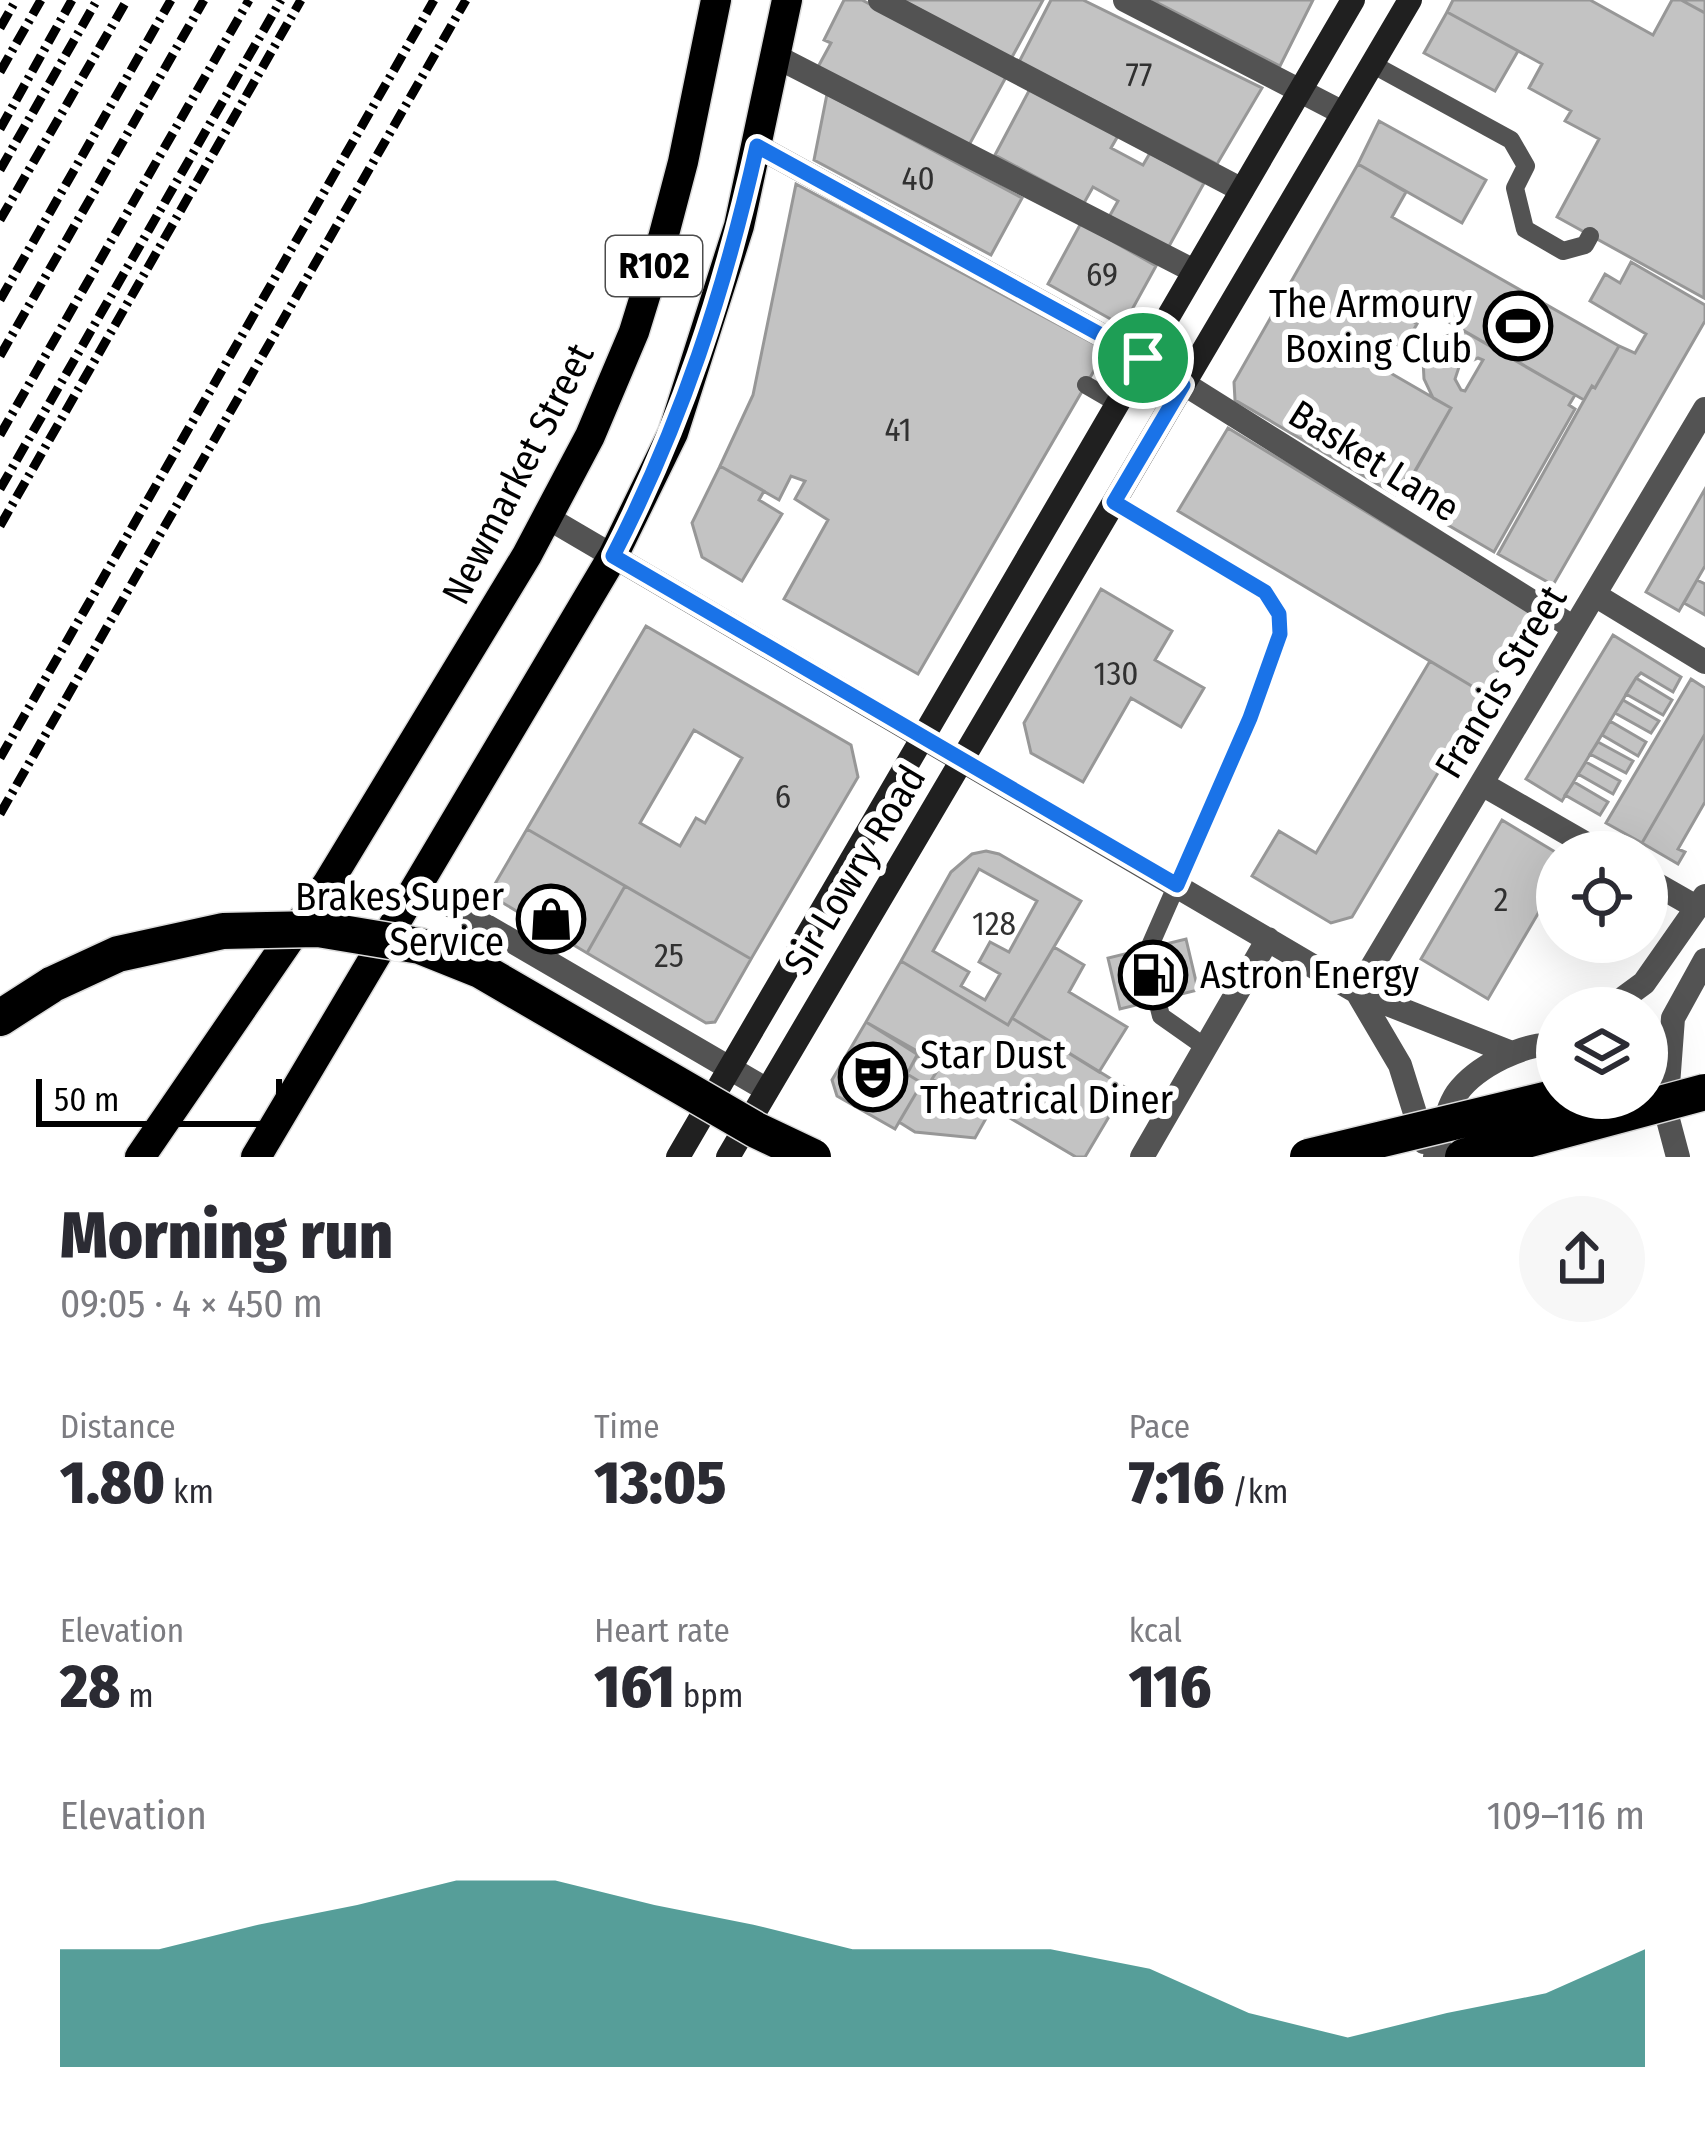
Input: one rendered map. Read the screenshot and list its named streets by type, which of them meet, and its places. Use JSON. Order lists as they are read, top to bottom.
{
  "streets": {
    "main road": ["R102", "Newmarket Street", "Sir Lowry Road"],
    "street": ["Basket Lane", "Francis Street"]
  },
  "crossings": [
    ["R102", "Basket Lane"],
    ["Basket Lane", "Francis Street"],
    ["Basket Lane", "Sir Lowry Road"]
  ],
  "places": {
    "sports": ["The Armoury Boxing Club"],
    "shop": ["Brakes Super Service"],
    "fuel station": ["Astron Energy"],
    "theatre": ["Star Dust Theatrical Diner"]
  },
  "house_numbers": [
    "77",
    "40",
    "69",
    "41",
    "130",
    "6",
    "2",
    "128",
    "25"
  ],
  "scale_bar": "50 m",
  "page": {
    "scale": "50 m",
    "heading": ["Morning run", "09:05 · 4 × 450 m"],
    "stats": [
      ["Distance", "1.80 km"],
      ["Time", "13:05"],
      ["Pace", "7:16 /km"],
      ["Elevation", "28 m"],
      ["Heart rate", "161 bpm"],
      ["kcal", "116"]
    ],
    "chart": ["Elevation", "109–116 m"]
  }
}
